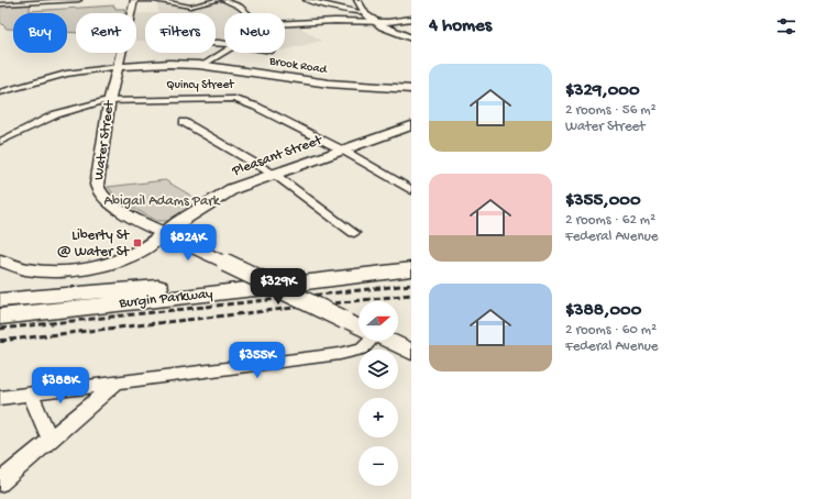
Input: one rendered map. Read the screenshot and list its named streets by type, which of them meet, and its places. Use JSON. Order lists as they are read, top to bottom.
{
  "streets": {
    "main road": [
      "Brook Road",
      "Water Street",
      "Pleasant Street",
      "Burgin Parkway"
    ],
    "street": ["Quincy Street"]
  },
  "crossings": [
    ["Brook Road", "Water Street"],
    ["Quincy Street", "Water Street"],
    ["Quincy Street", "Pleasant Street"],
    ["Water Street", "Pleasant Street"]
  ],
  "parks": ["Abigail Adams Park"],
  "places": {
    "transit": ["Liberty St @ Water St"]
  },
  "north": "right",
  "page": {
    "heading": "4 homes",
    "chip": [
      "Buy",
      "Rent",
      "Filters",
      "New"
    ],
    "list": [
      {
        "name": "$329,000",
        "note": "2 rooms · 56 m² · Water Street"
      },
      {
        "name": "$355,000",
        "note": "2 rooms · 62 m² · Federal Avenue"
      },
      {
        "name": "$388,000",
        "note": "2 rooms · 60 m² · Federal Avenue"
      }
    ],
    "price": [
      "$824K",
      "$329K",
      "$355K",
      "$388K"
    ],
    "map_buttons": ["+", "−"]
  }
}
